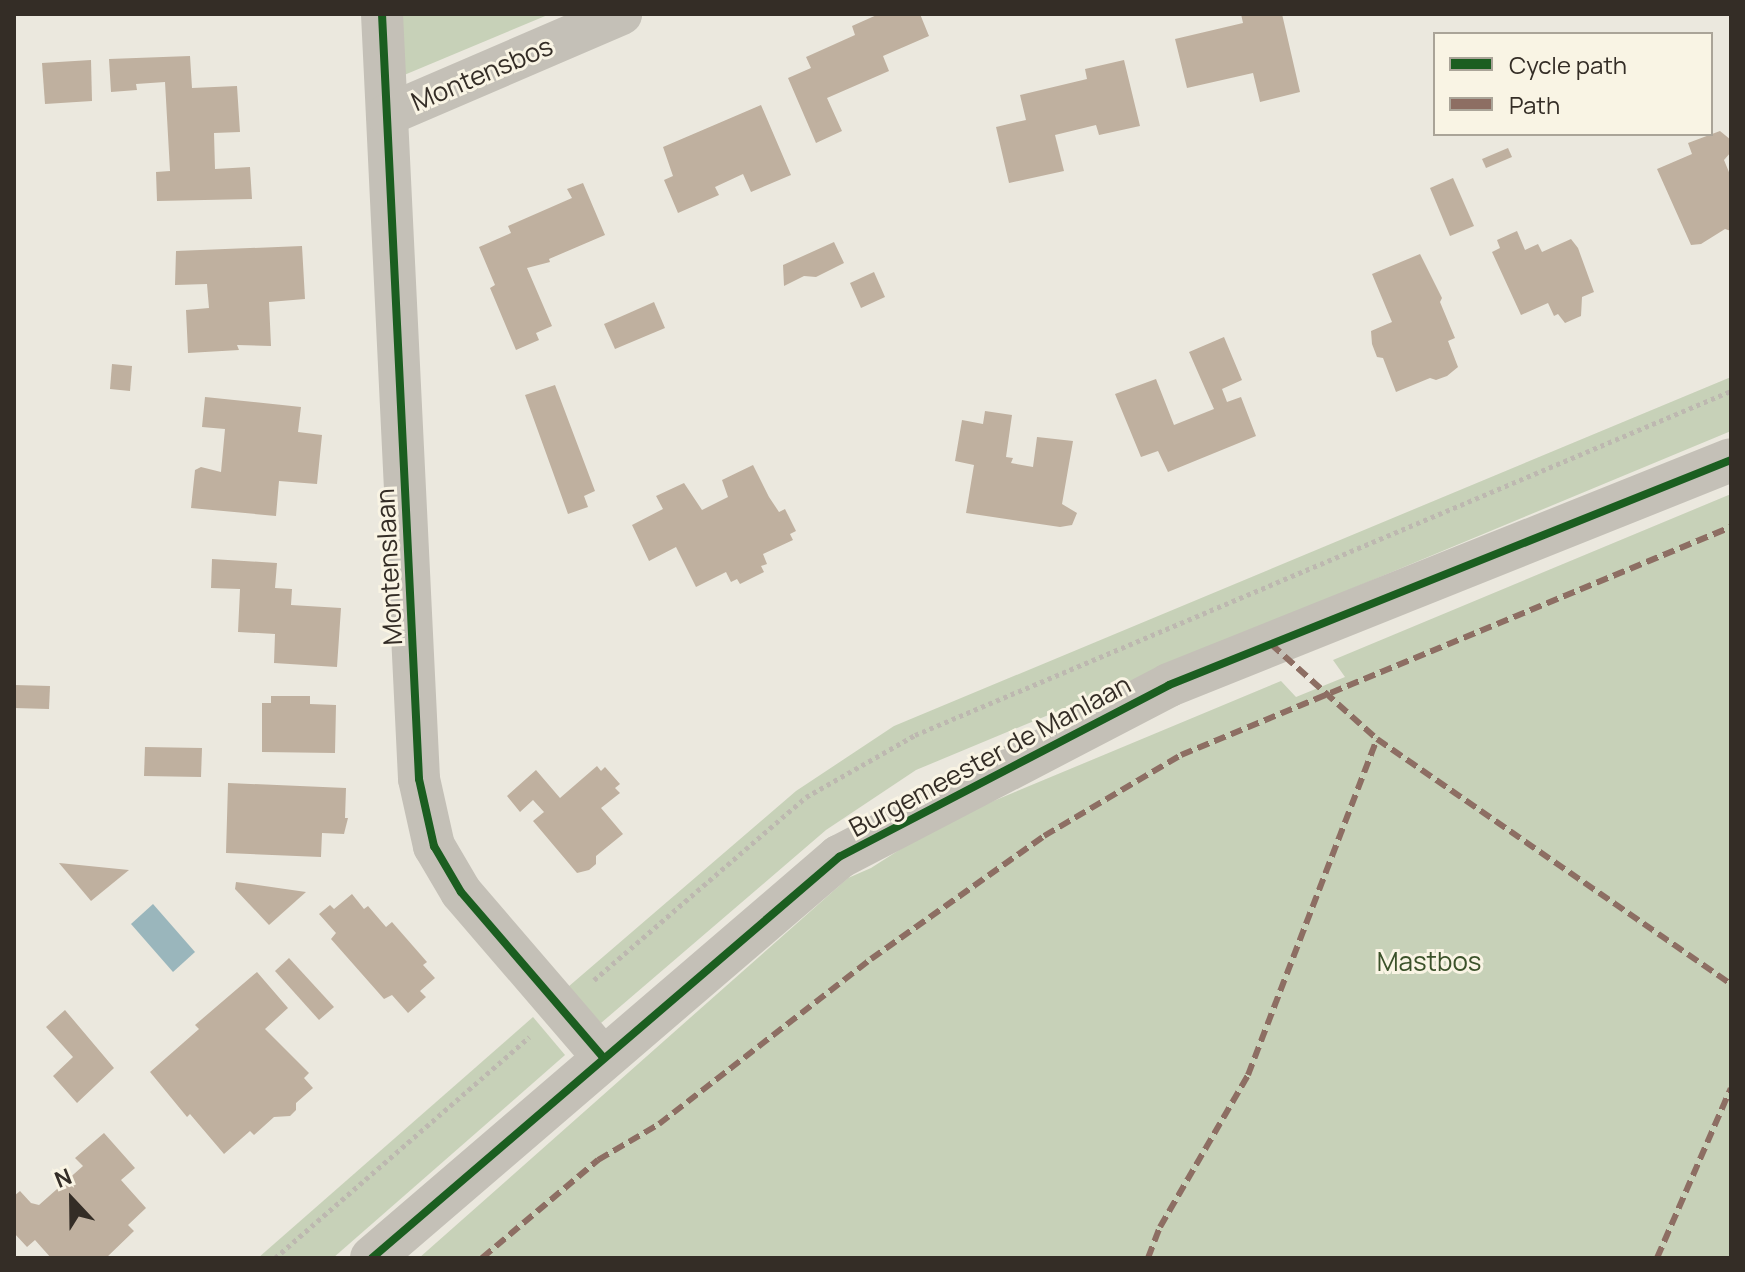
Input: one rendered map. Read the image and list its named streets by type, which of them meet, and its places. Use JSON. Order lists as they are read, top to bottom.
{
  "streets": {
    "street": ["Montensbos", "Montenslaan", "Burgemeester de Manlaan"]
  },
  "crossings": [
    ["Montensbos", "Montenslaan"],
    ["Montenslaan", "Burgemeester de Manlaan"]
  ],
  "parks": ["Mastbos"],
  "legend": ["Cycle path", "Path"],
  "north": "top"
}
